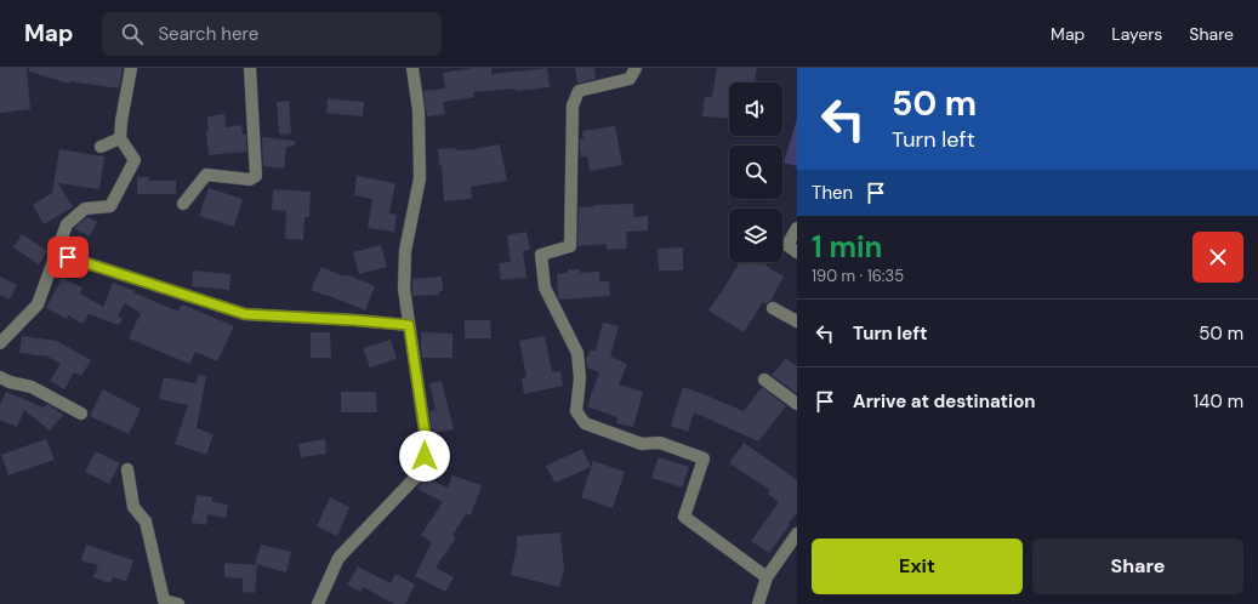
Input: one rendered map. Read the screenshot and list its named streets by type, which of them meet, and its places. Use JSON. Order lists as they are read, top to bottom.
{
  "page": {
    "header": "Map",
    "search": "Search here",
    "nav": ["Map", "Layers", "Share"],
    "turn": ["50 m", "Turn left"],
    "then": "Then",
    "heading": ["1 min", "190 m · 16:35"],
    "list": [
      {
        "name": "Turn left",
        "value": "50 m"
      },
      {
        "name": "Arrive at destination",
        "value": "140 m"
      }
    ],
    "buttons": ["Exit", "Share"]
  }
}
